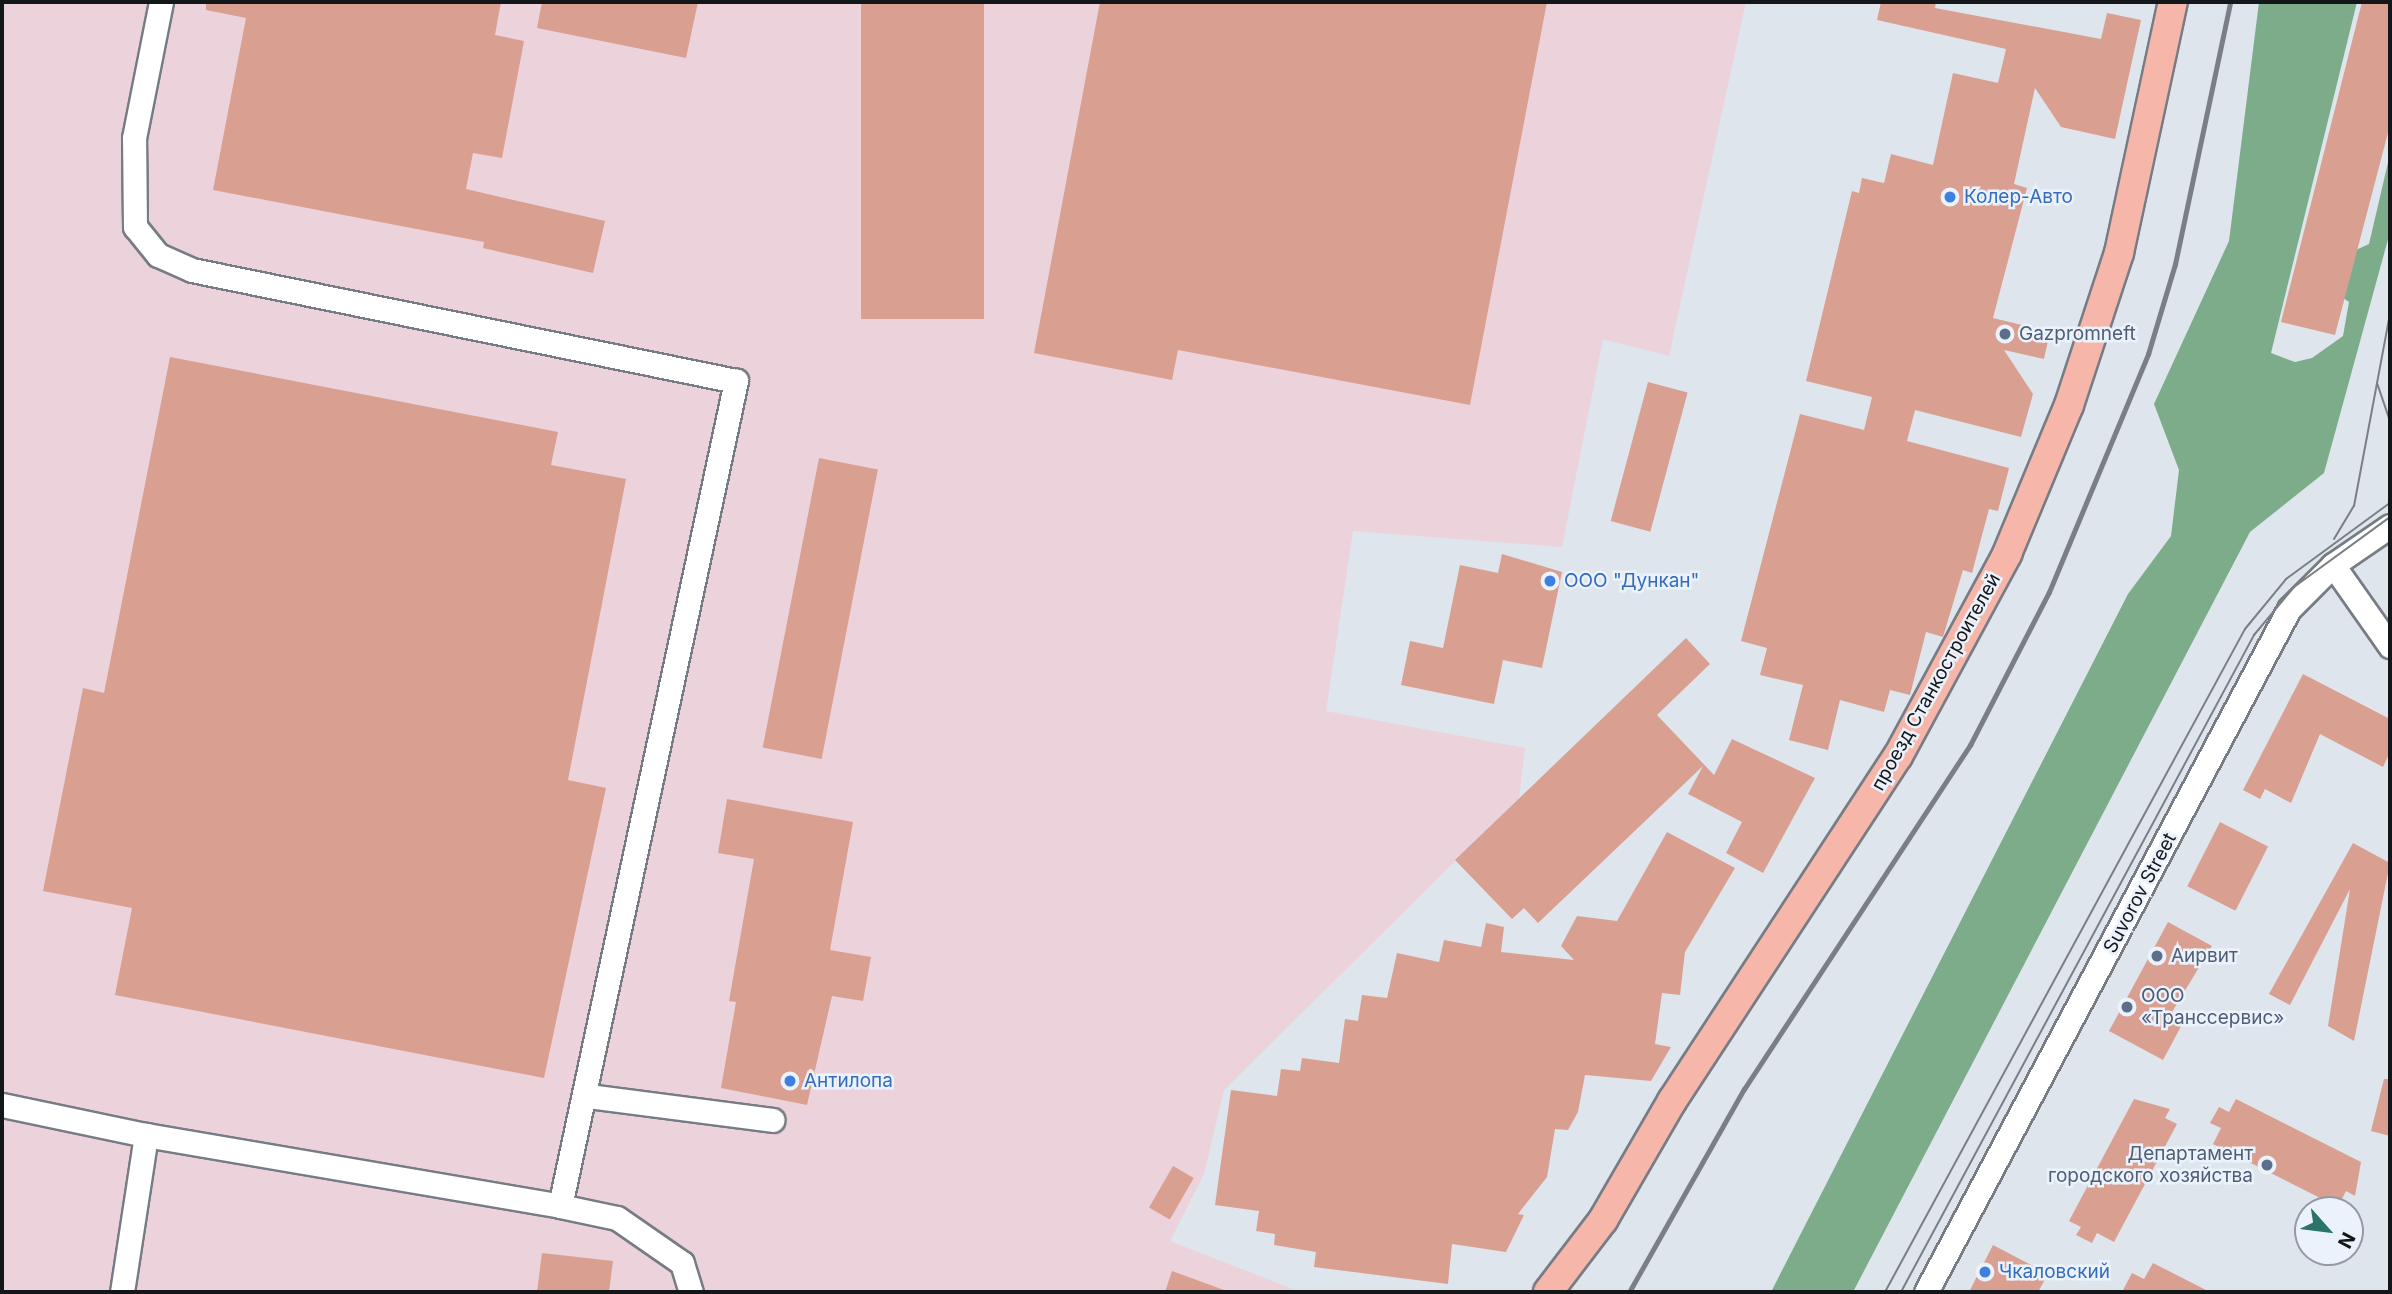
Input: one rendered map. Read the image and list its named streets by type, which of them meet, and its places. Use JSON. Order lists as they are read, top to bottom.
{
  "streets": {
    "main road": ["проезд Станкостроителей"],
    "street": ["Suvorov Street"]
  },
  "places": [
    "Колер-Авто",
    "Gazpromneft",
    "ООО \"Дункан\"",
    "Аирвит",
    "ООО «Транссервис»",
    "Aнтилопа",
    "Департамент городского хозяйства",
    "Чкаловский"
  ],
  "north": "bottom right"
}
